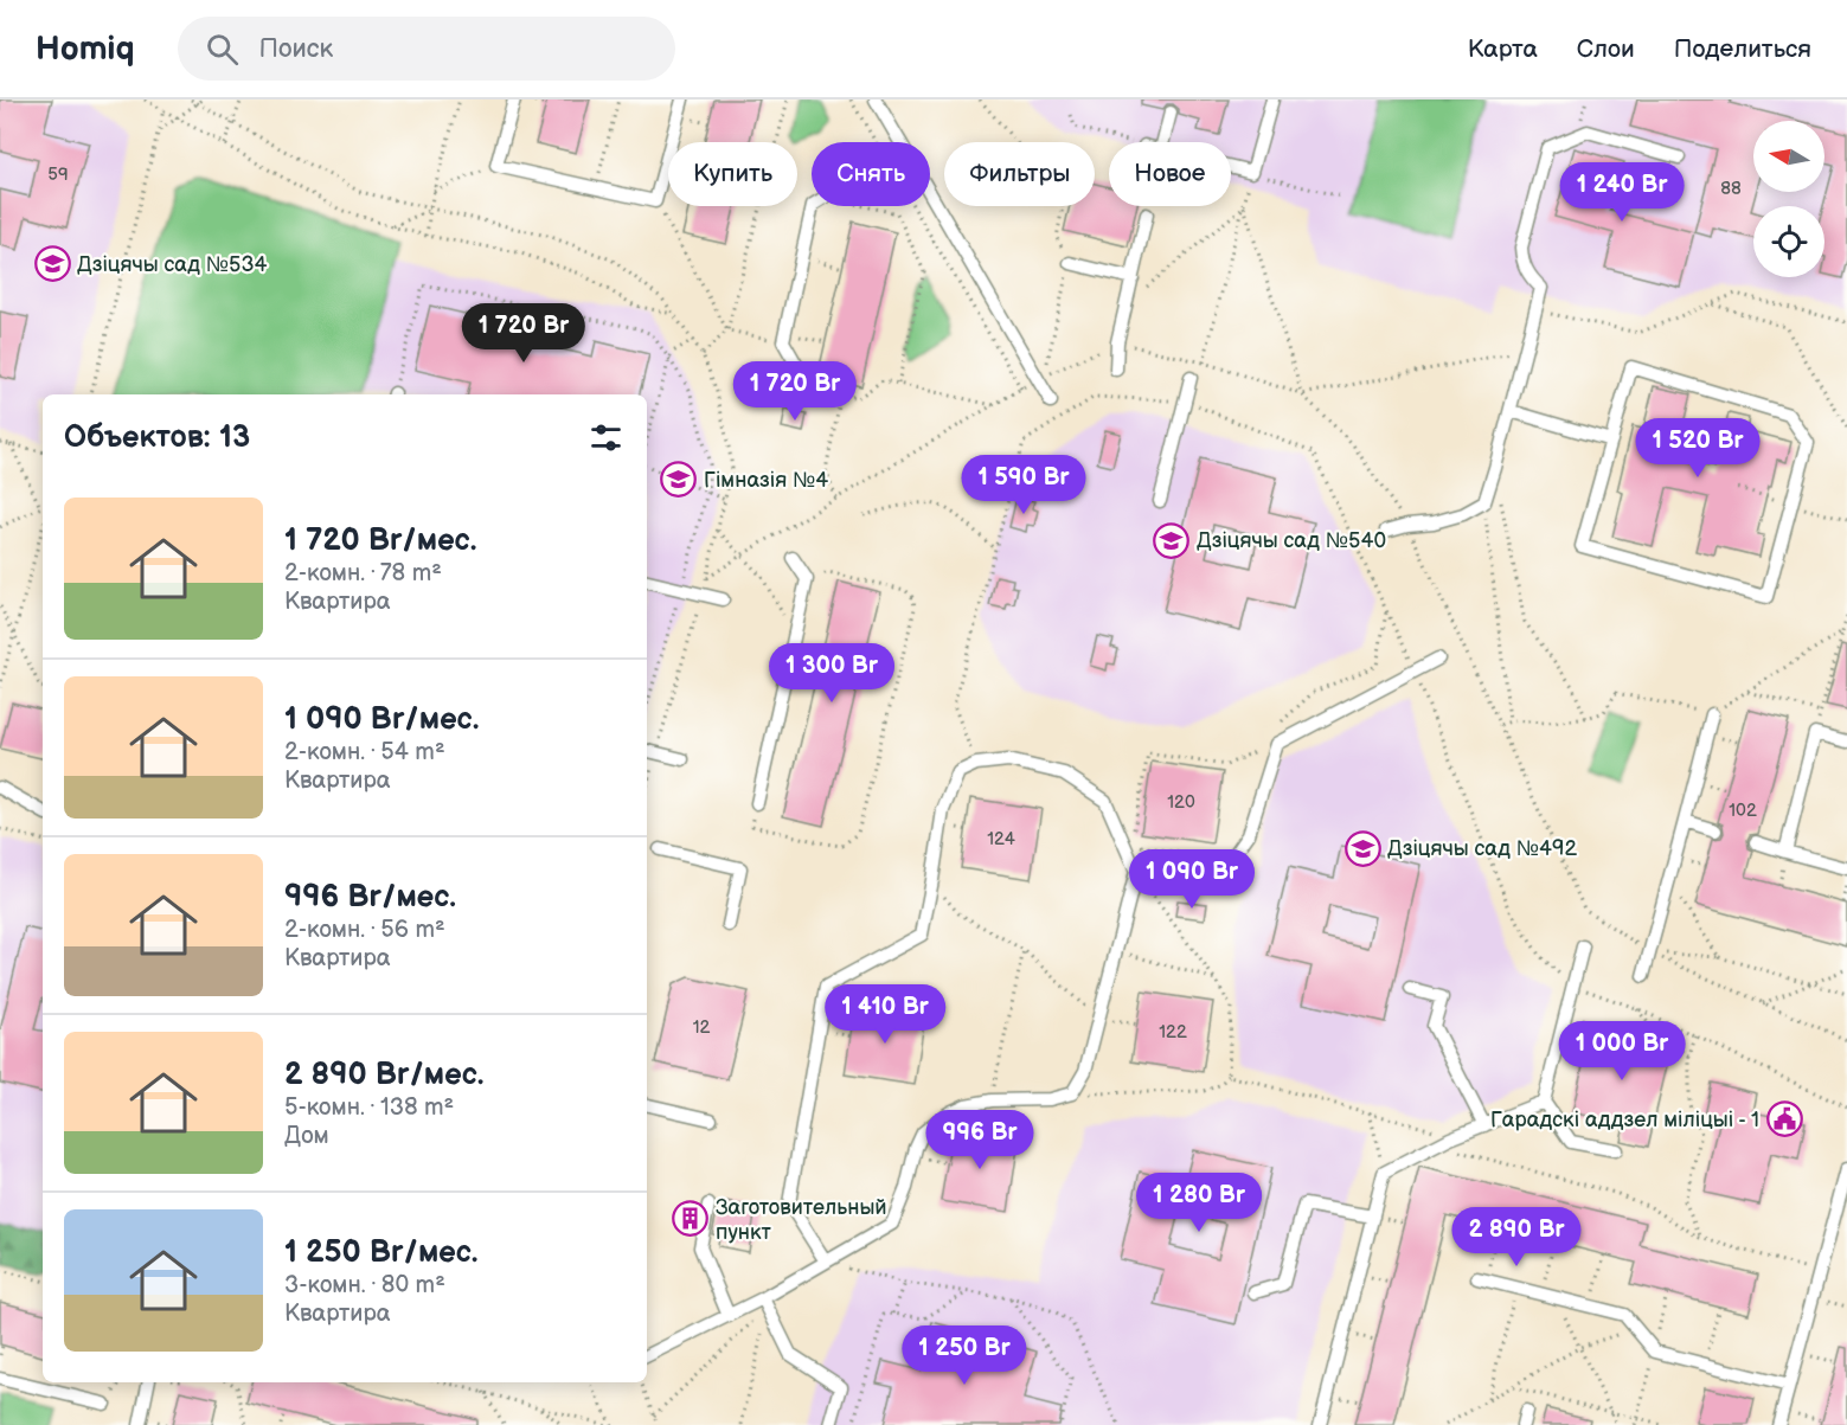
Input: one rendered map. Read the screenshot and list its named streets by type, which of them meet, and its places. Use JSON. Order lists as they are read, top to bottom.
{
  "places": {
    "school or university": [
      "Дзіцячы сад №534",
      "Гімназія №4",
      "Дзіцячы сад №540",
      "Дзіцячы сад №492"
    ],
    "public building": ["Гарадскі аддзел міліцыі - 1"],
    "building": ["Заготовительный пункт"]
  },
  "house_numbers": [
    "59",
    "88",
    "120",
    "102",
    "124",
    "12",
    "122"
  ],
  "north": "left",
  "page": {
    "header": "Homiq",
    "search": "Поиск",
    "nav": ["Карта", "Слои", "Поделиться"],
    "chip": [
      "Купить",
      "Снять",
      "Фильтры",
      "Новое"
    ],
    "price": [
      "1 240 Br",
      "1 720 Br",
      "1 720 Br",
      "1 520 Br",
      "1 590 Br",
      "1 300 Br",
      "1 090 Br",
      "1 410 Br",
      "1 000 Br",
      "996 Br",
      "1 280 Br",
      "2 890 Br",
      "1 250 Br"
    ],
    "heading": "Объектов: 13",
    "list": [
      {
        "name": "1 720 Br/мес.",
        "note": "2-комн. · 78 m² · Квартира"
      },
      {
        "name": "1 090 Br/мес.",
        "note": "2-комн. · 54 m² · Квартира"
      },
      {
        "name": "996 Br/мес.",
        "note": "2-комн. · 56 m² · Квартира"
      },
      {
        "name": "2 890 Br/мес.",
        "note": "5-комн. · 138 m² · Дом"
      },
      {
        "name": "1 250 Br/мес.",
        "note": "3-комн. · 80 m² · Квартира"
      }
    ]
  }
}
